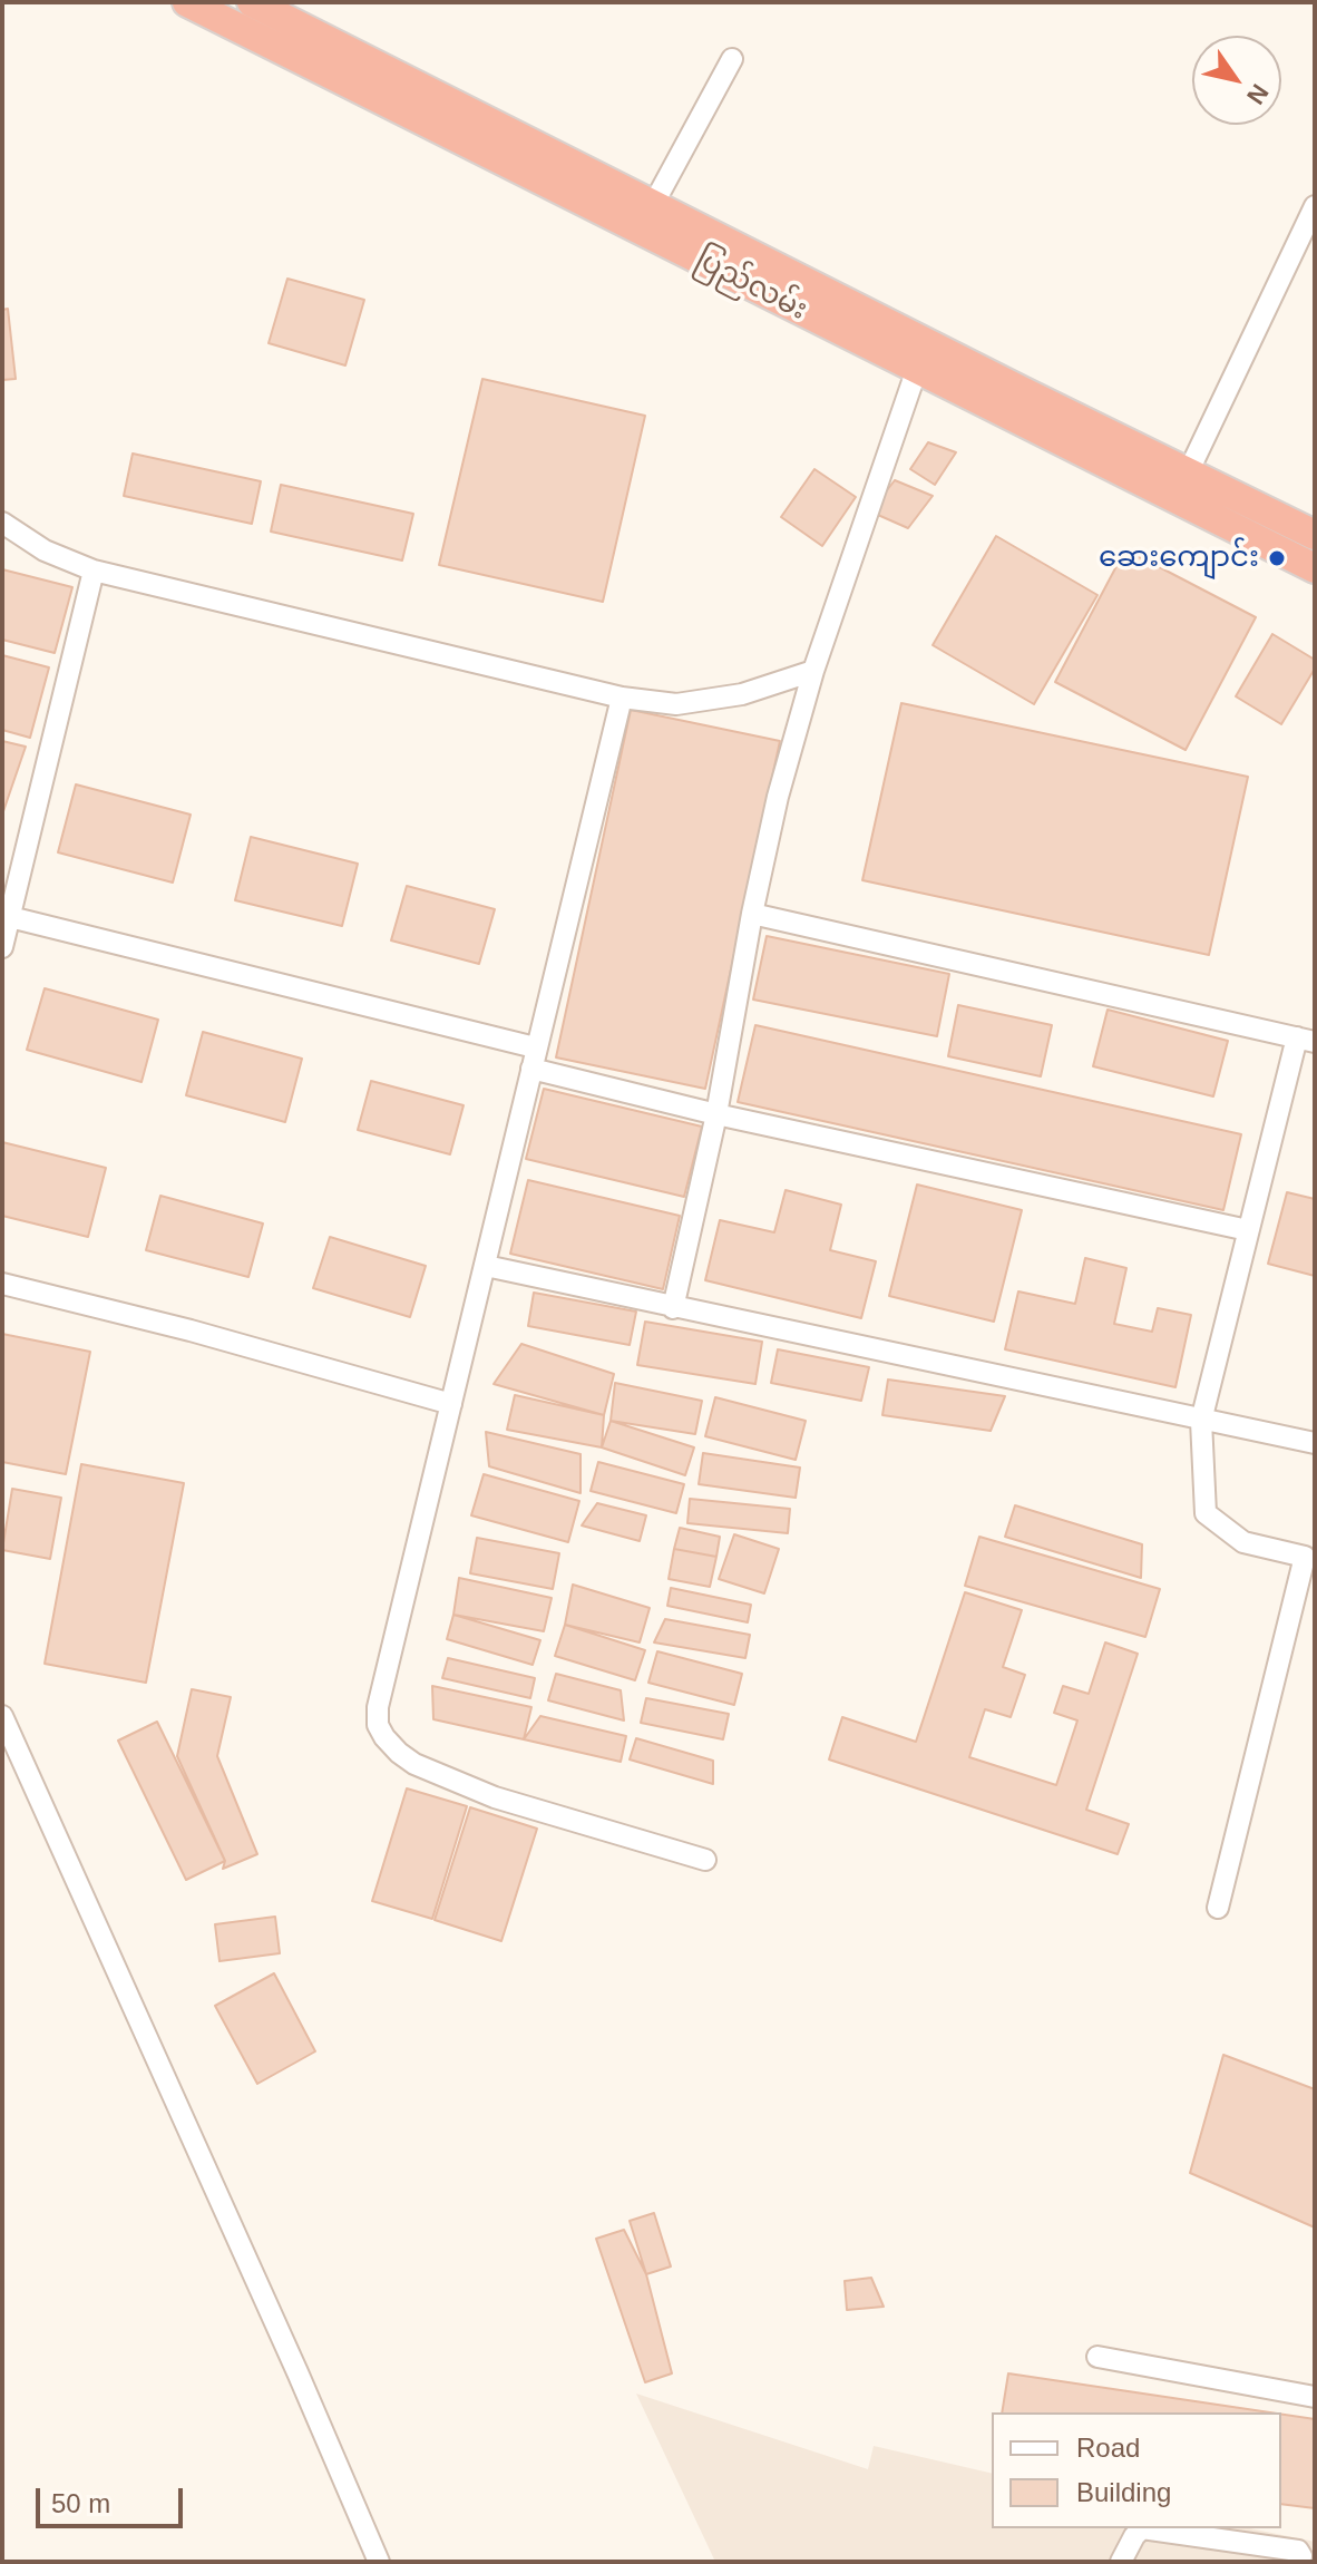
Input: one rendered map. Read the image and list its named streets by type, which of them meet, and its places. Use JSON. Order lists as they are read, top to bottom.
{
  "streets": {
    "highway": ["ပြည်လမ်း"]
  },
  "places": ["ဆေးကျောင်း"],
  "legend": ["Road", "Building"],
  "scale_bar": "50 m",
  "north": "bottom right"
}
